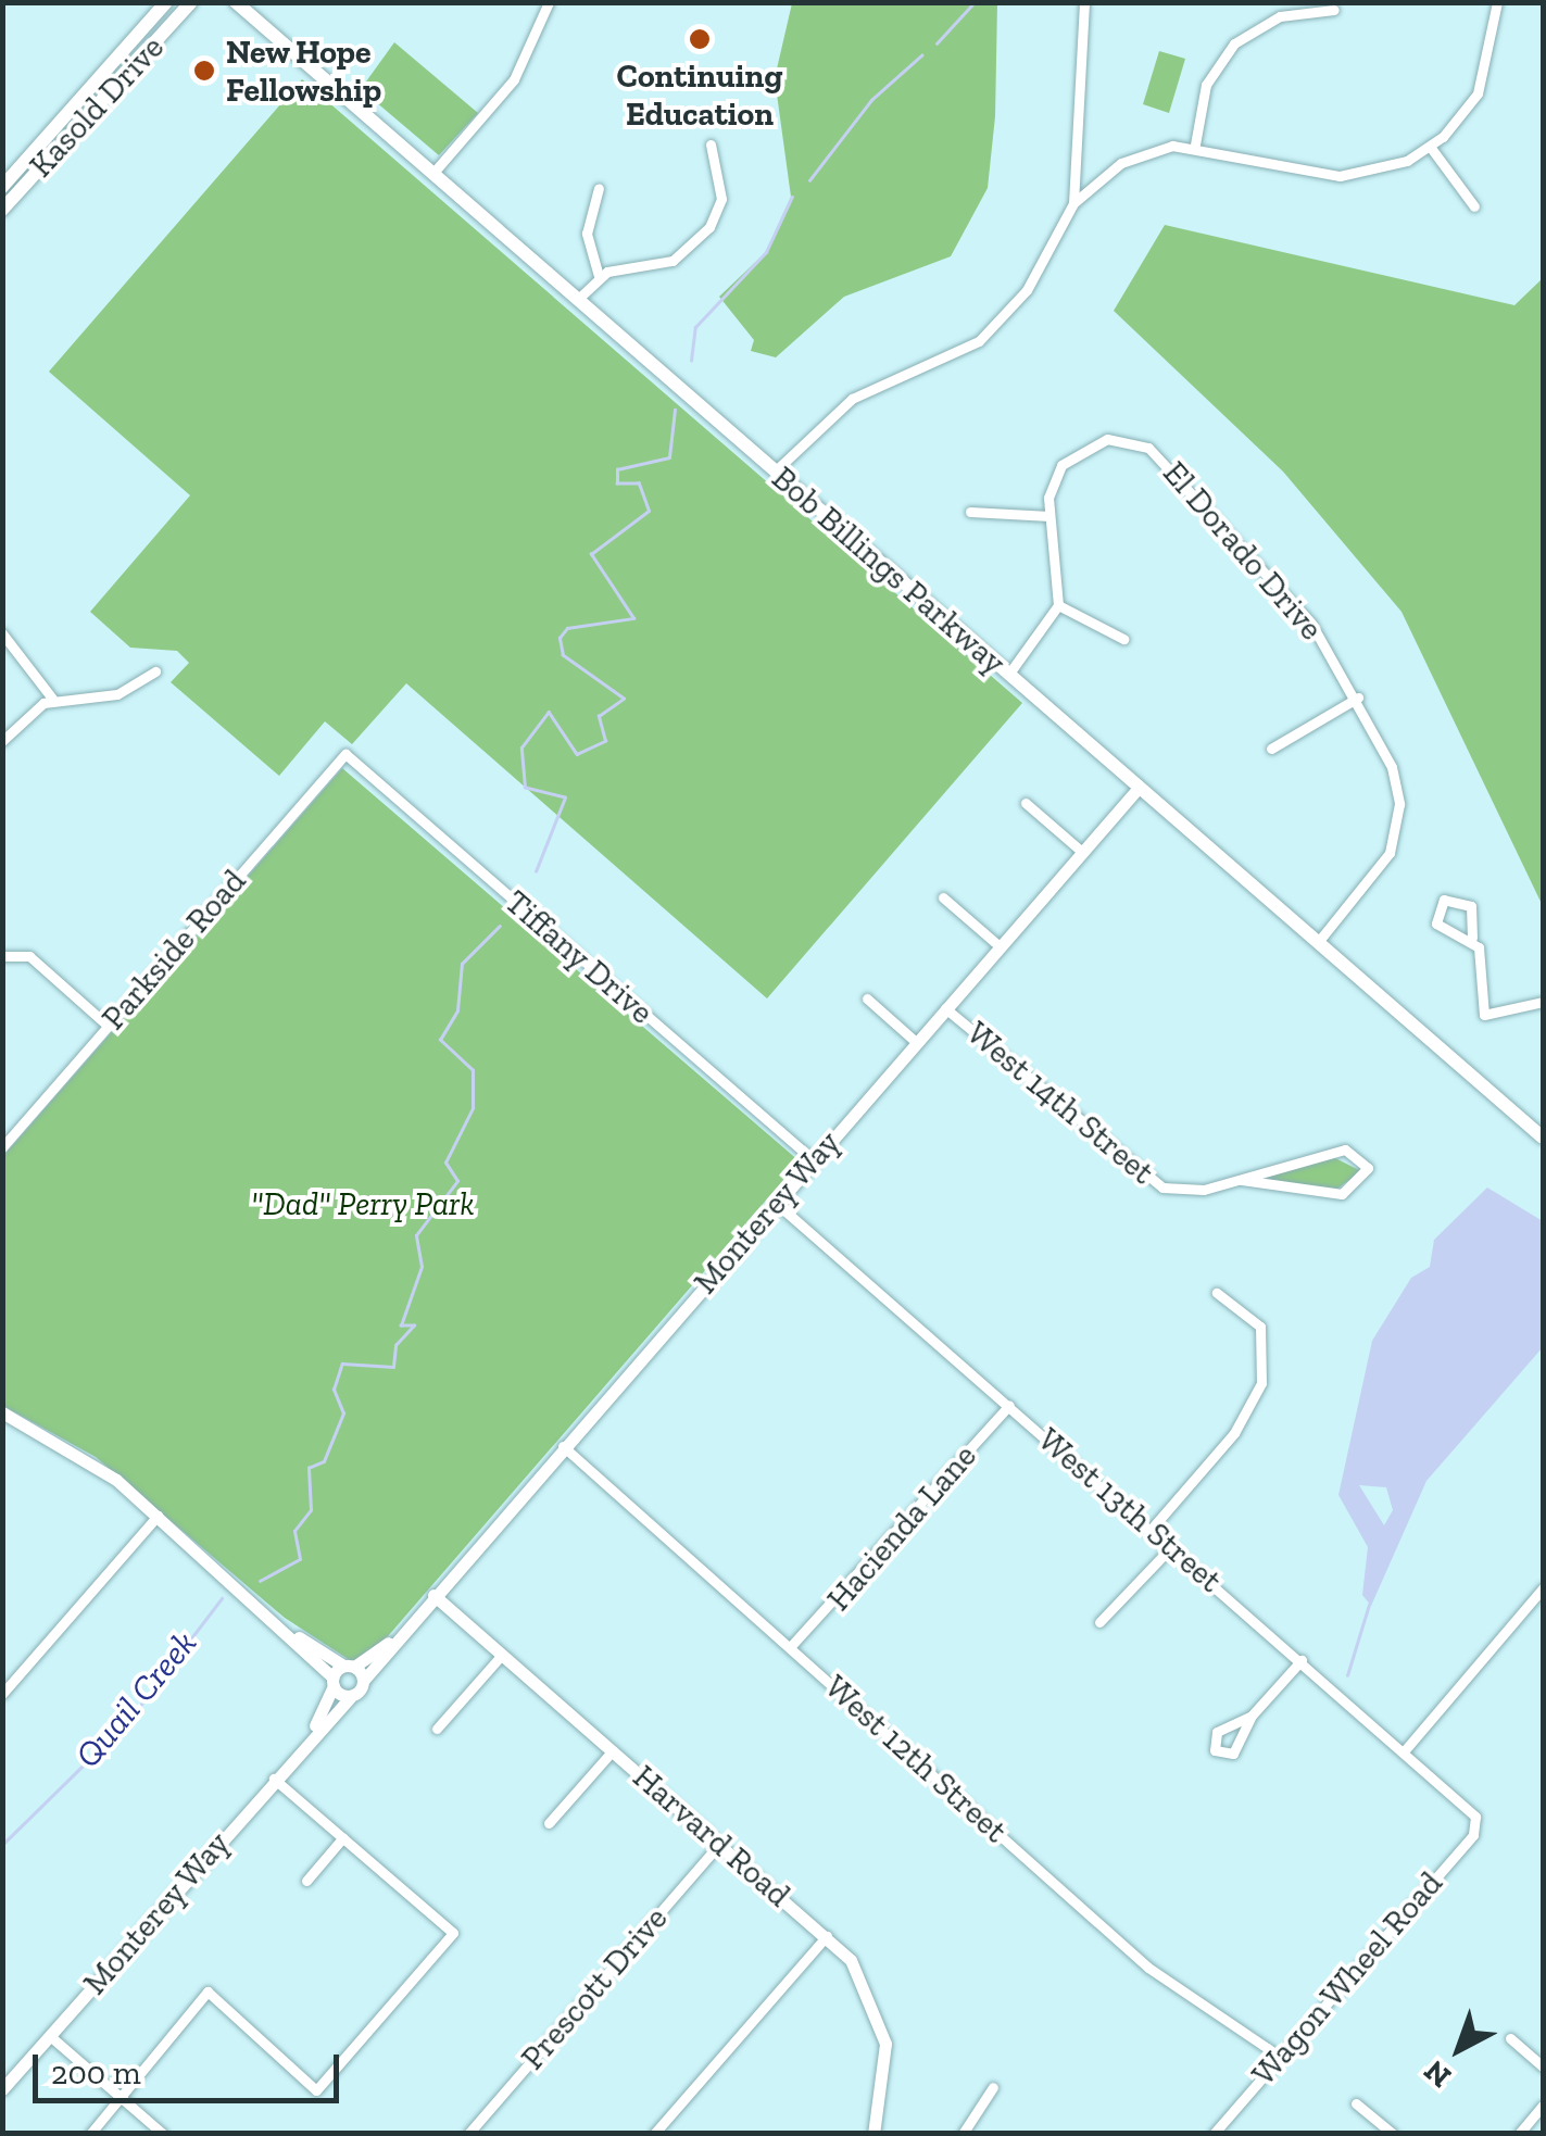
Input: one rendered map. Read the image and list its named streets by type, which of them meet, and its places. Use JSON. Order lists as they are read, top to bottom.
{
  "streets": {
    "main road": ["Kasold Drive", "Bob Billings Parkway"],
    "street": [
      "El Dorado Drive",
      "Parkside Road",
      "Tiffany Drive",
      "West 14th Street",
      "Monterey Way",
      "West 13th Street",
      "Hacienda Lane",
      "West 12th Street",
      "Harvard Road",
      "Wagon Wheel Road",
      "Prescott Drive"
    ]
  },
  "crossings": [
    ["El Dorado Drive", "Bob Billings Parkway"],
    ["Bob Billings Parkway", "Monterey Way"],
    ["Parkside Road", "Tiffany Drive"],
    ["Tiffany Drive", "Monterey Way"],
    ["West 14th Street", "Monterey Way"],
    ["Monterey Way", "West 13th Street"],
    ["Monterey Way", "West 12th Street"],
    ["Monterey Way", "Harvard Road"],
    ["West 13th Street", "Hacienda Lane"],
    ["West 13th Street", "Wagon Wheel Road"],
    ["Hacienda Lane", "West 12th Street"],
    ["West 12th Street", "Wagon Wheel Road"],
    ["Harvard Road", "Prescott Drive"]
  ],
  "water": ["Quail Creek"],
  "parks": ["\"Dad\" Perry Park"],
  "places": ["Continuing Education", "New Hope Fellowship"],
  "scale_bar": "200 m",
  "north": "bottom left"
}
